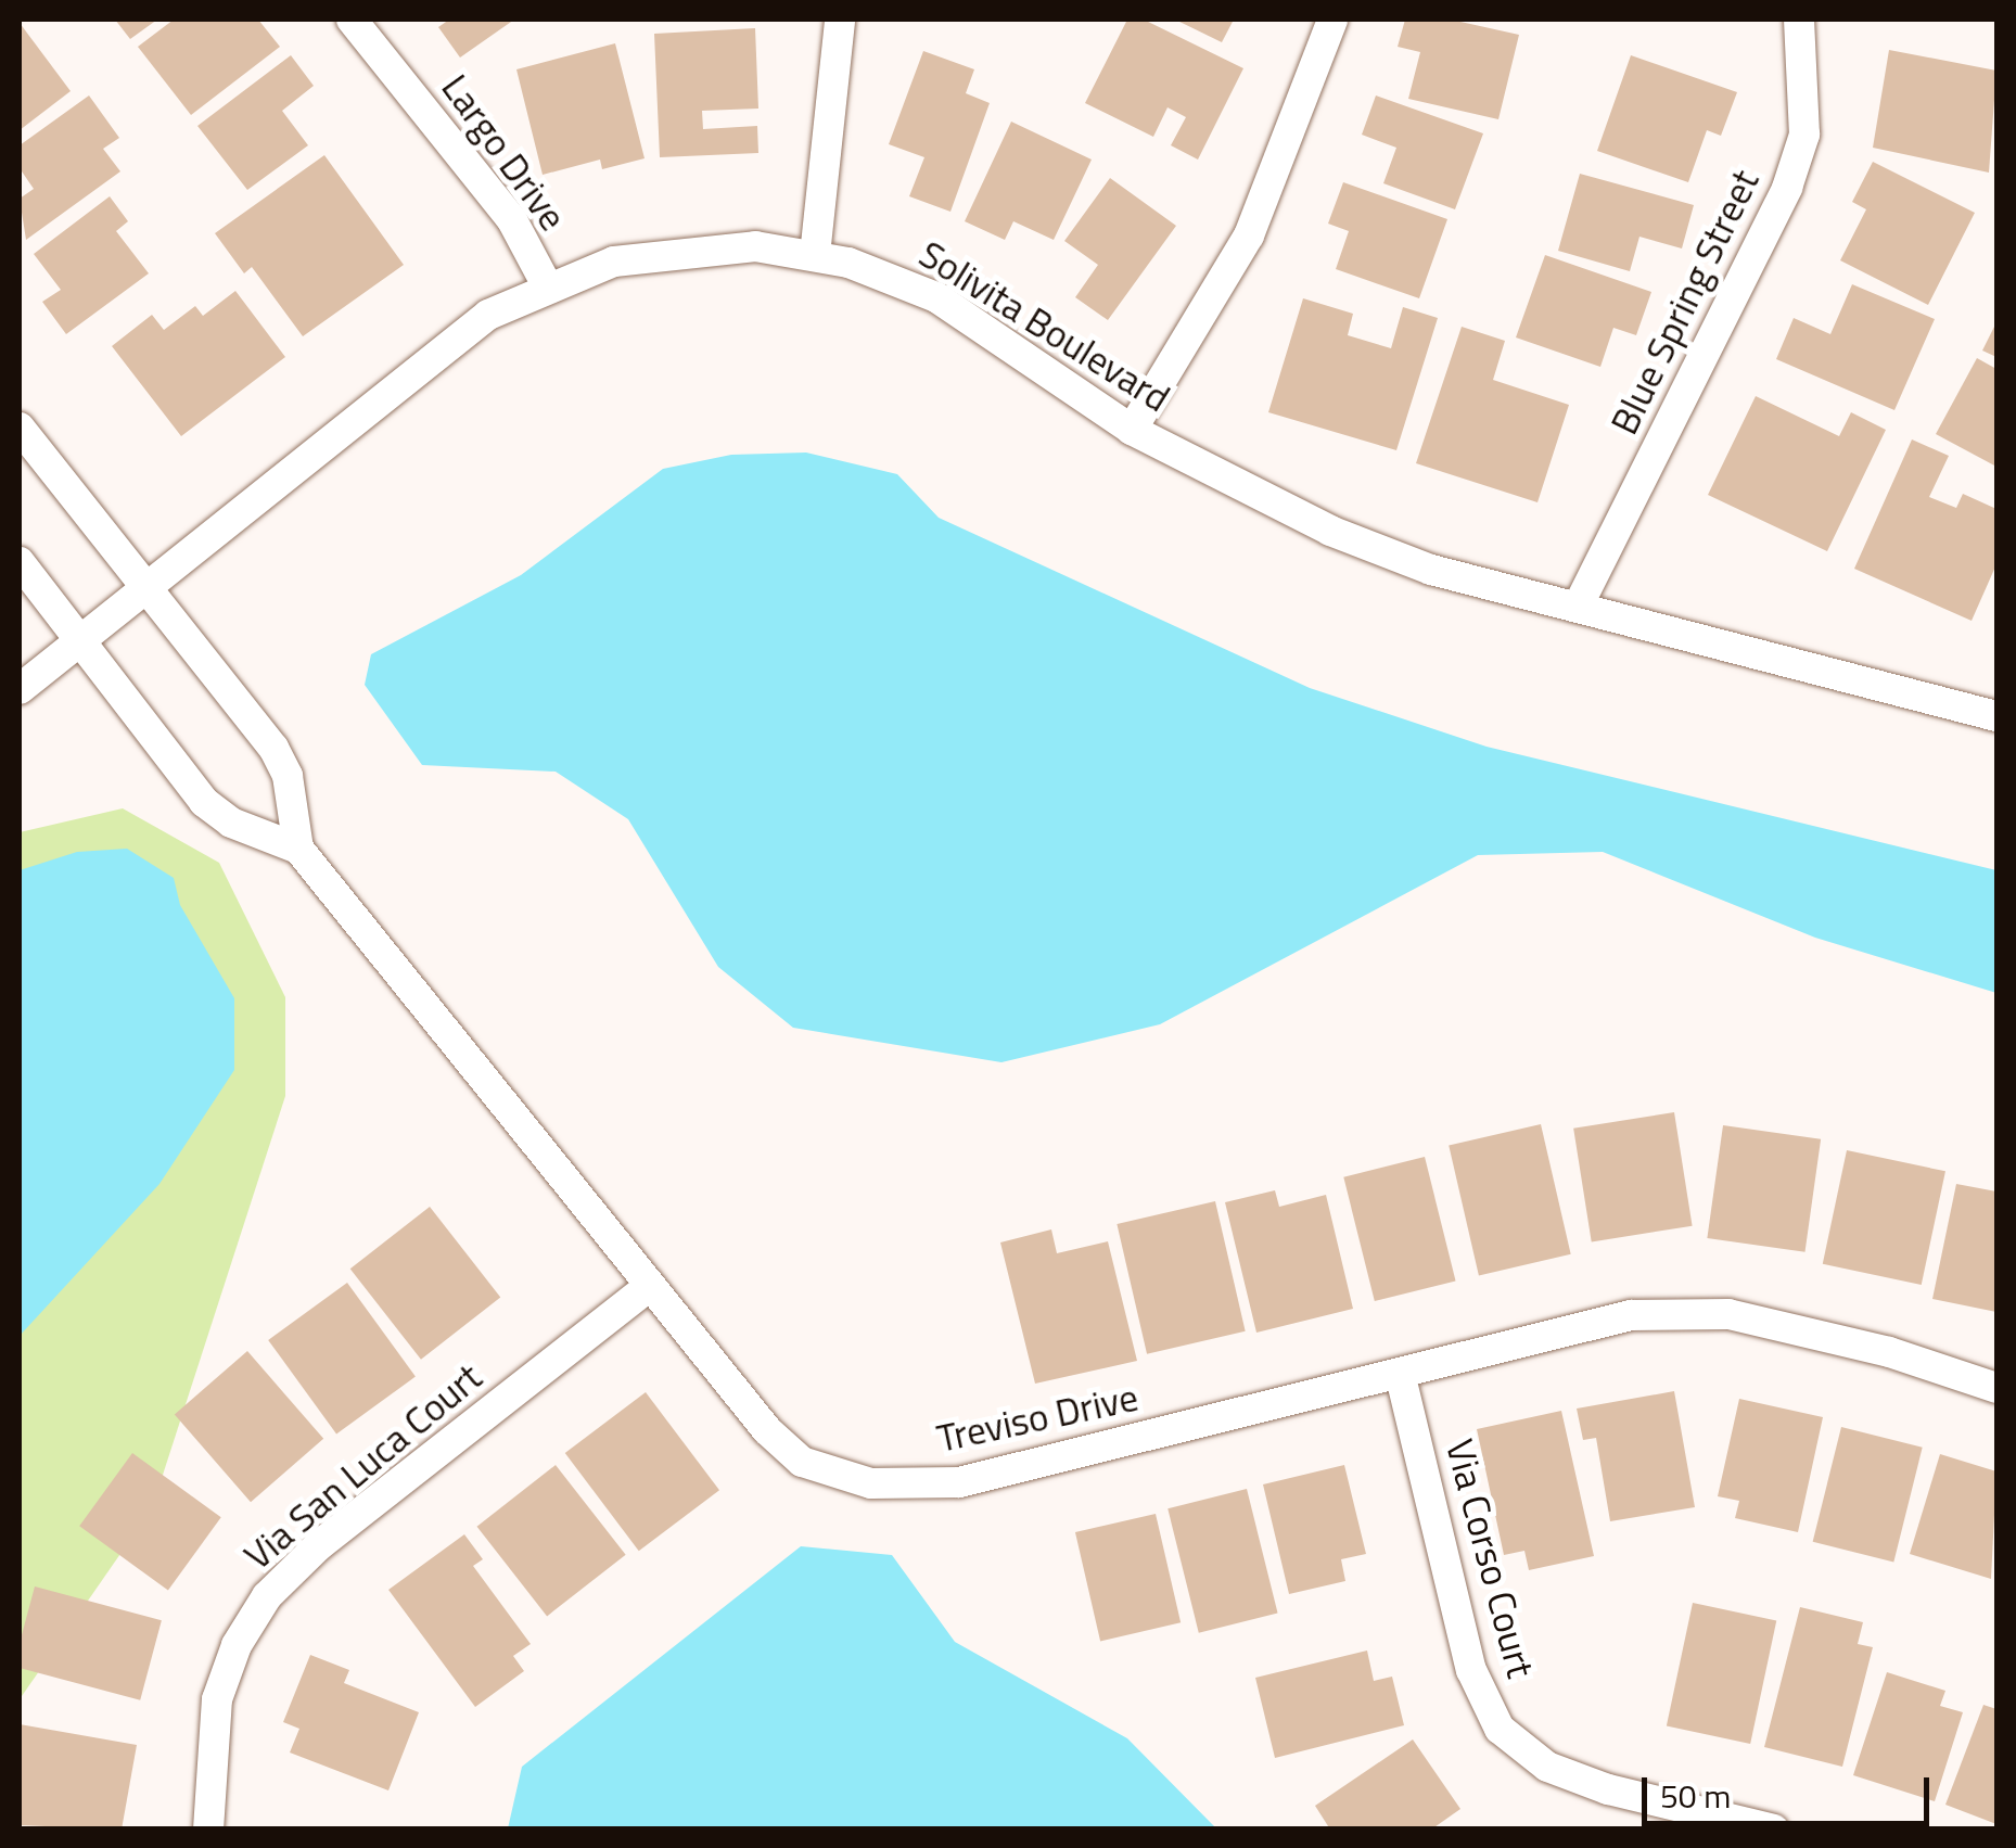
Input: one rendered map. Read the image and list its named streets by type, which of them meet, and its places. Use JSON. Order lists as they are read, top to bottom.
{
  "streets": {
    "street": [
      "Largo Drive",
      "Blue Spring Street",
      "Solivita Boulevard",
      "Treviso Drive",
      "Via San Luca Court",
      "Via Corso Court"
    ]
  },
  "crossings": [
    ["Largo Drive", "Solivita Boulevard"],
    ["Blue Spring Street", "Solivita Boulevard"],
    ["Solivita Boulevard", "Treviso Drive"],
    ["Treviso Drive", "Via San Luca Court"],
    ["Treviso Drive", "Via Corso Court"]
  ],
  "scale_bar": "50 m"
}
